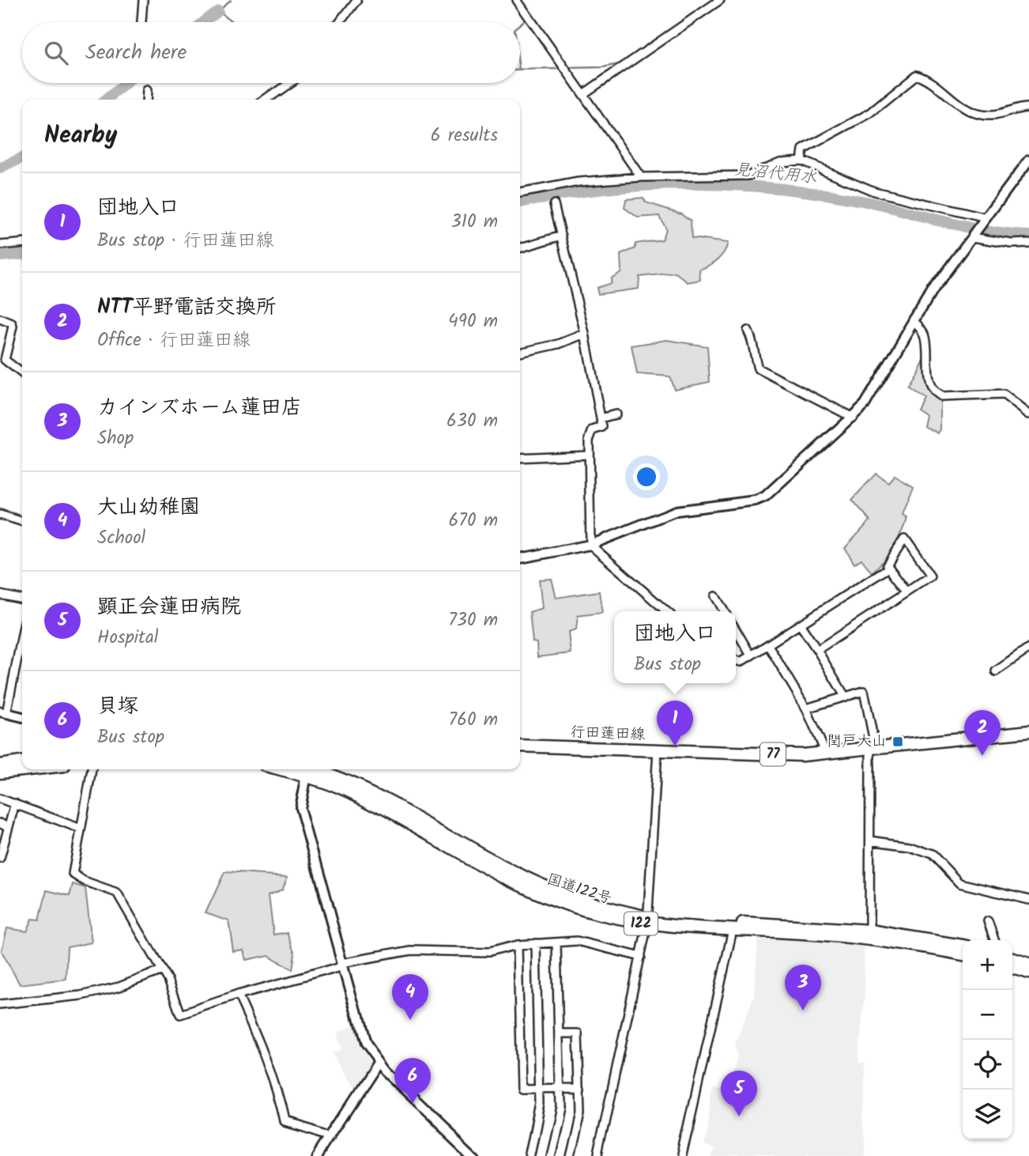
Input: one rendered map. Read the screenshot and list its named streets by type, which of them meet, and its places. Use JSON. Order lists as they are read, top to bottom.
{
  "streets": {
    "main road": [
      "行田蓮田線",
      "77",
      "国道122号",
      "122"
    ]
  },
  "water": ["見沼代用水"],
  "places": {
    "transit": ["閏戸大山"]
  },
  "page": {
    "search": "Search here",
    "heading": ["Nearby", "6 results"],
    "list": [
      {
        "mark": "1",
        "name": "団地入口",
        "note": "Bus stop · 行田蓮田線",
        "value": "310 m"
      },
      {
        "mark": "2",
        "name": "NTT平野電話交換所",
        "note": "Office · 行田蓮田線",
        "value": "490 m"
      },
      {
        "mark": "3",
        "name": "カインズホーム蓮田店",
        "note": "Shop",
        "value": "630 m"
      },
      {
        "mark": "4",
        "name": "大山幼稚園",
        "note": "School",
        "value": "670 m"
      },
      {
        "mark": "5",
        "name": "顕正会蓮田病院",
        "note": "Hospital",
        "value": "730 m"
      },
      {
        "mark": "6",
        "name": "貝塚",
        "note": "Bus stop",
        "value": "760 m"
      }
    ],
    "popup": ["団地入口", "Bus stop"],
    "pins": [
      "1",
      "2",
      "3",
      "4",
      "6",
      "5"
    ],
    "map_buttons": ["+", "−"]
  }
}
